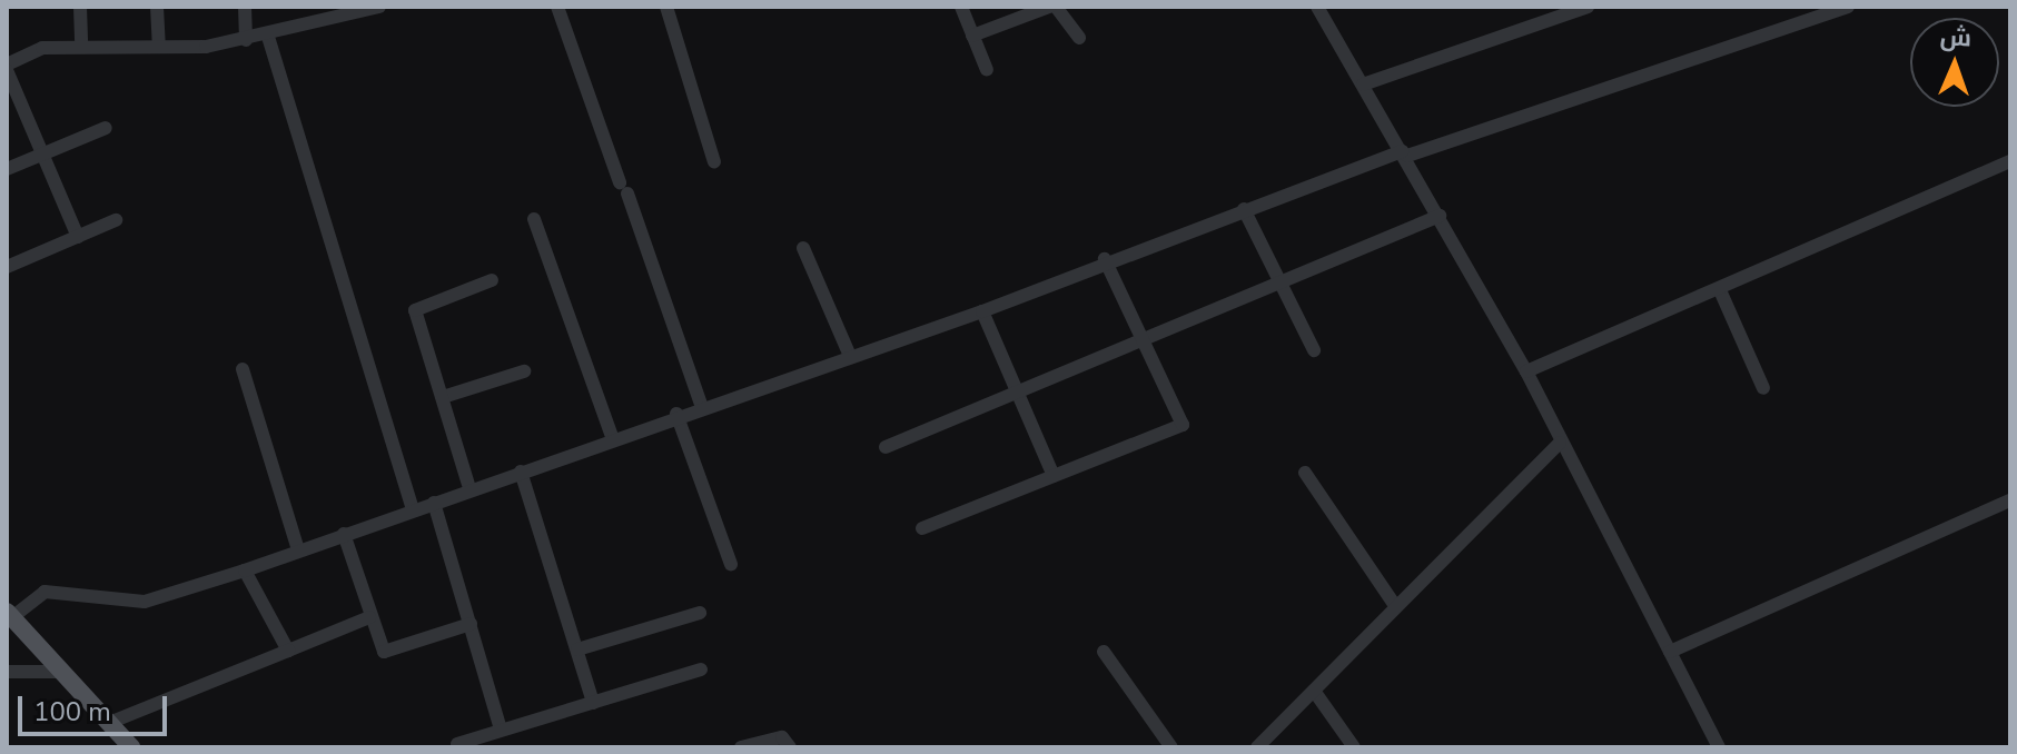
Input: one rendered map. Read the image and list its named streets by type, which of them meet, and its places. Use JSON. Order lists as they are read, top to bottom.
{
  "scale_bar": "100 m",
  "north": "top"
}
